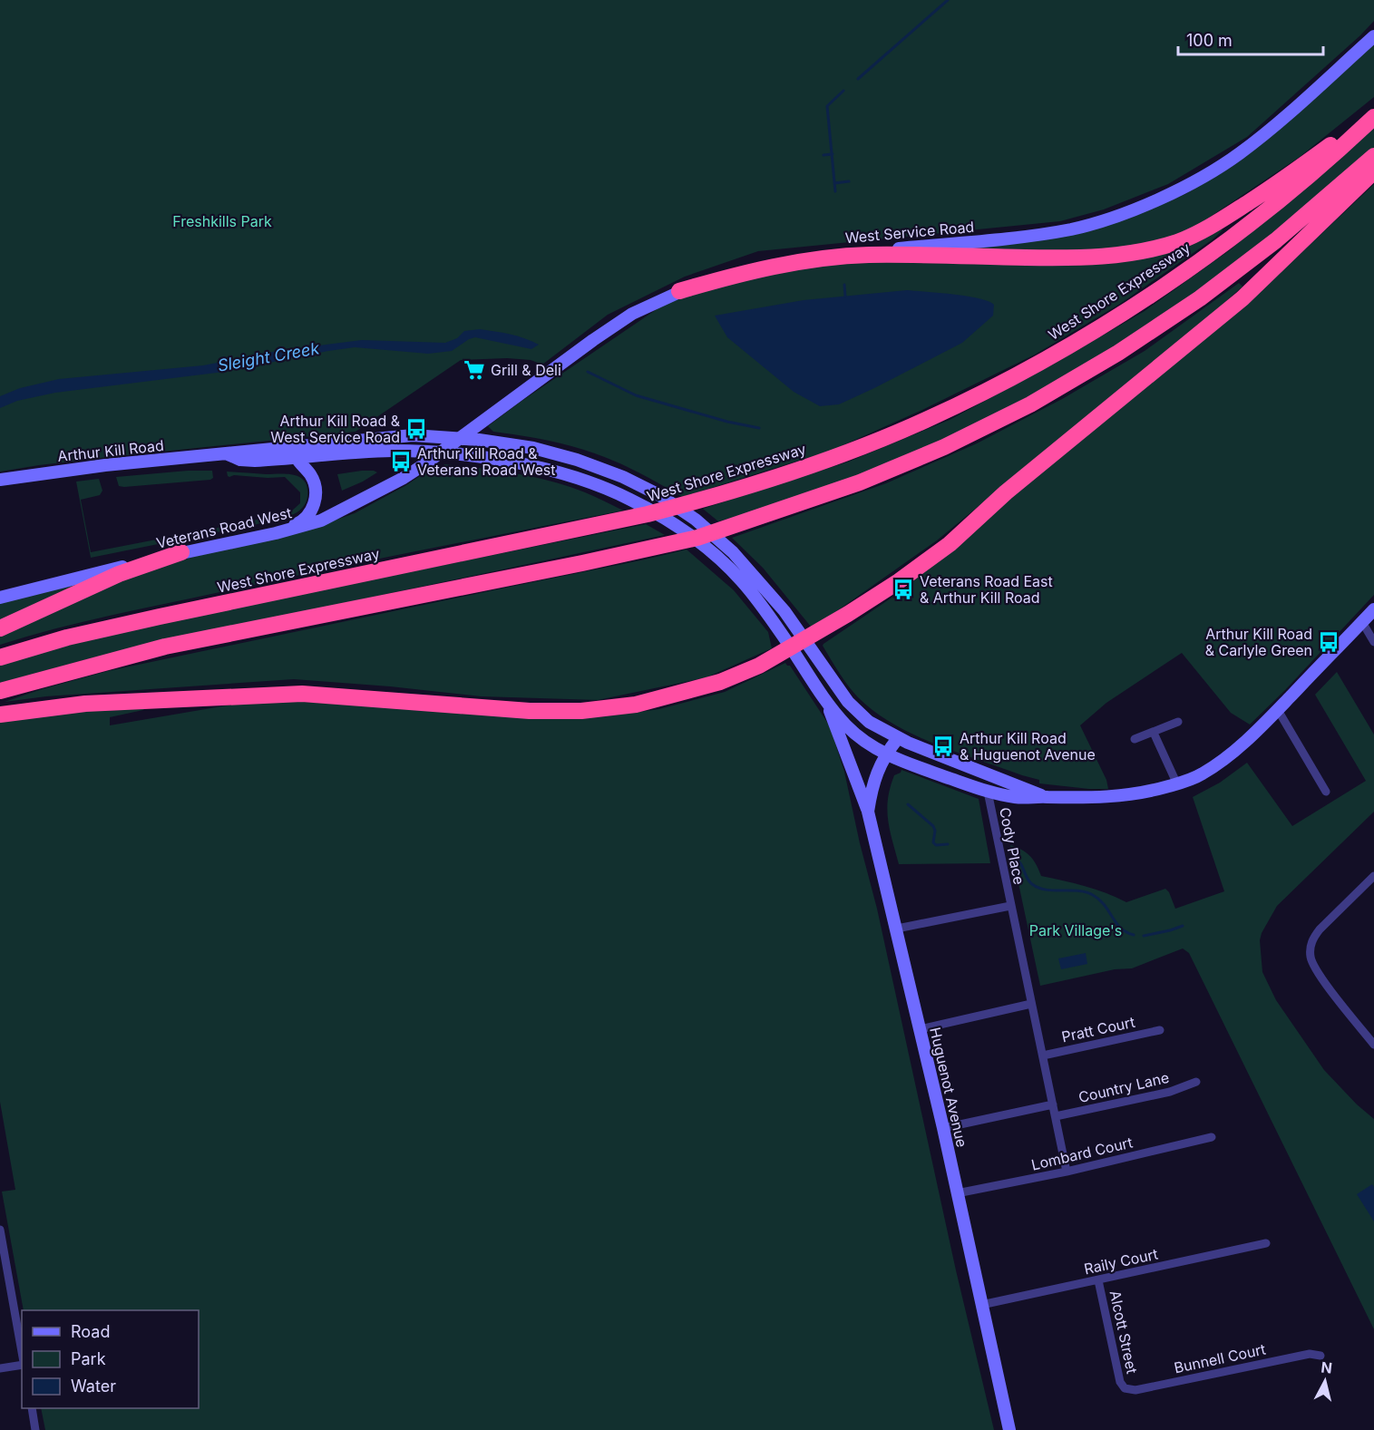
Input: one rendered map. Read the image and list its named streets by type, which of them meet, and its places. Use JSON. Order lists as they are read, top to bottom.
{
  "streets": {
    "highway": ["West Shore Expressway"],
    "street": [
      "West Service Road",
      "Arthur Kill Road",
      "Veterans Road West",
      "Cody Place",
      "Pratt Court",
      "Huguenot Avenue",
      "Country Lane",
      "Lombard Court",
      "Raily Court",
      "Alcott Street",
      "Bunnell Court"
    ]
  },
  "crossings": [
    ["West Service Road", "Arthur Kill Road"],
    ["West Service Road", "Veterans Road West"],
    ["Arthur Kill Road", "Veterans Road West"],
    ["Cody Place", "Pratt Court"],
    ["Cody Place", "Huguenot Avenue"],
    ["Cody Place", "Country Lane"],
    ["Cody Place", "Lombard Court"],
    ["Huguenot Avenue", "Lombard Court"],
    ["Huguenot Avenue", "Raily Court"],
    ["Raily Court", "Alcott Street"],
    ["Alcott Street", "Bunnell Court"]
  ],
  "water": ["Sleight Creek"],
  "parks": ["Freshkills Park", "Park Village's"],
  "places": {
    "supermarket": ["Grill & Deli"],
    "bus stop": [
      "Arthur Kill Road & West Service Road",
      "Arthur Kill Road & Veterans Road West",
      "Veterans Road East & Arthur Kill Road",
      "Arthur Kill Road & Carlyle Green",
      "Arthur Kill Road & Huguenot Avenue"
    ]
  },
  "legend": ["Road", "Park", "Water"],
  "scale_bar": "100 m",
  "north": "top"
}
